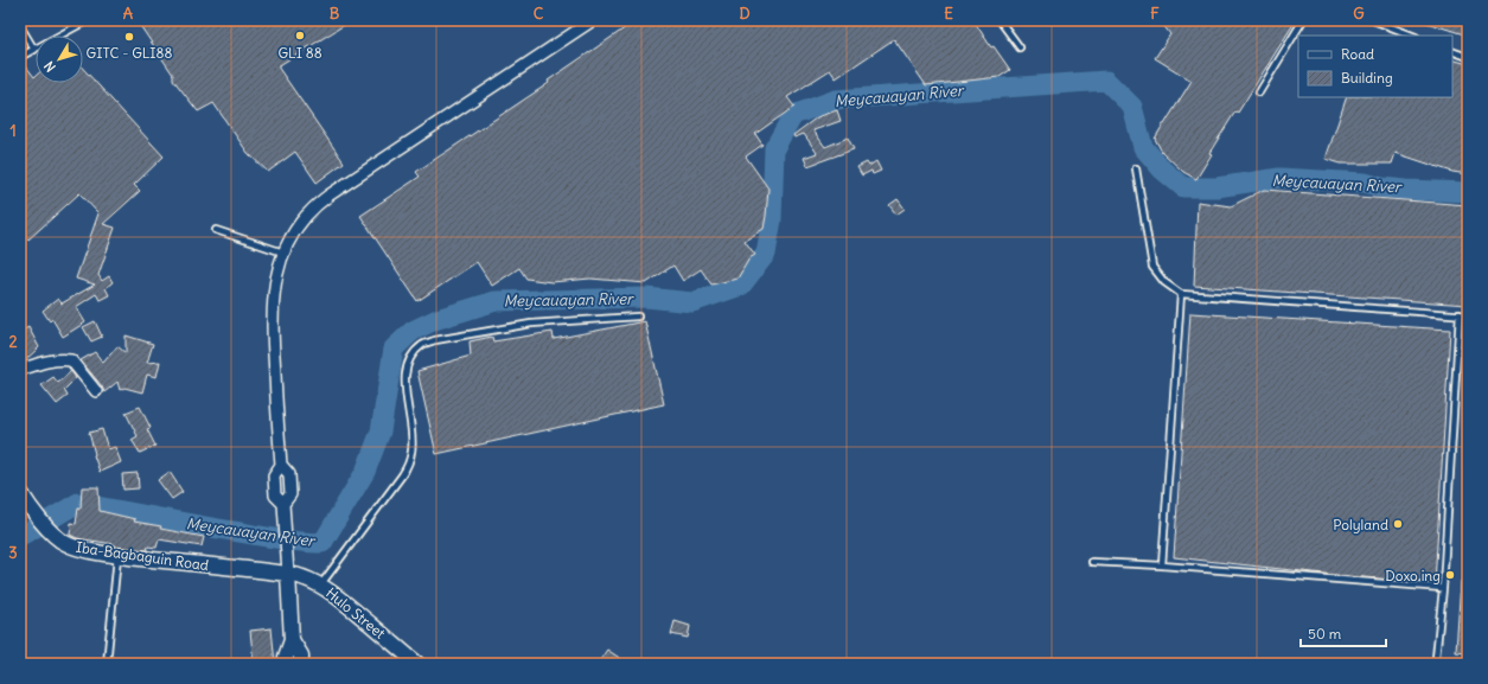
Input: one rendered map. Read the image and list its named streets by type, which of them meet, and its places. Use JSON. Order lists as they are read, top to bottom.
{
  "streets": {
    "street": ["Iba-Bagbaguin Road", "Hulo Street"]
  },
  "crossings": [
    ["Iba-Bagbaguin Road", "Hulo Street"]
  ],
  "water": ["Meycauayan River"],
  "places": [
    "GLI 88",
    "GITC - GLI88",
    "Polyland",
    "Doxo ing"
  ],
  "legend": ["Road", "Building"],
  "scale_bar": "50 m",
  "north": "bottom left",
  "grid": {
    "columns": [
      "A",
      "B",
      "C",
      "D",
      "E",
      "F",
      "G"
    ],
    "rows": ["1", "2", "3"]
  }
}
